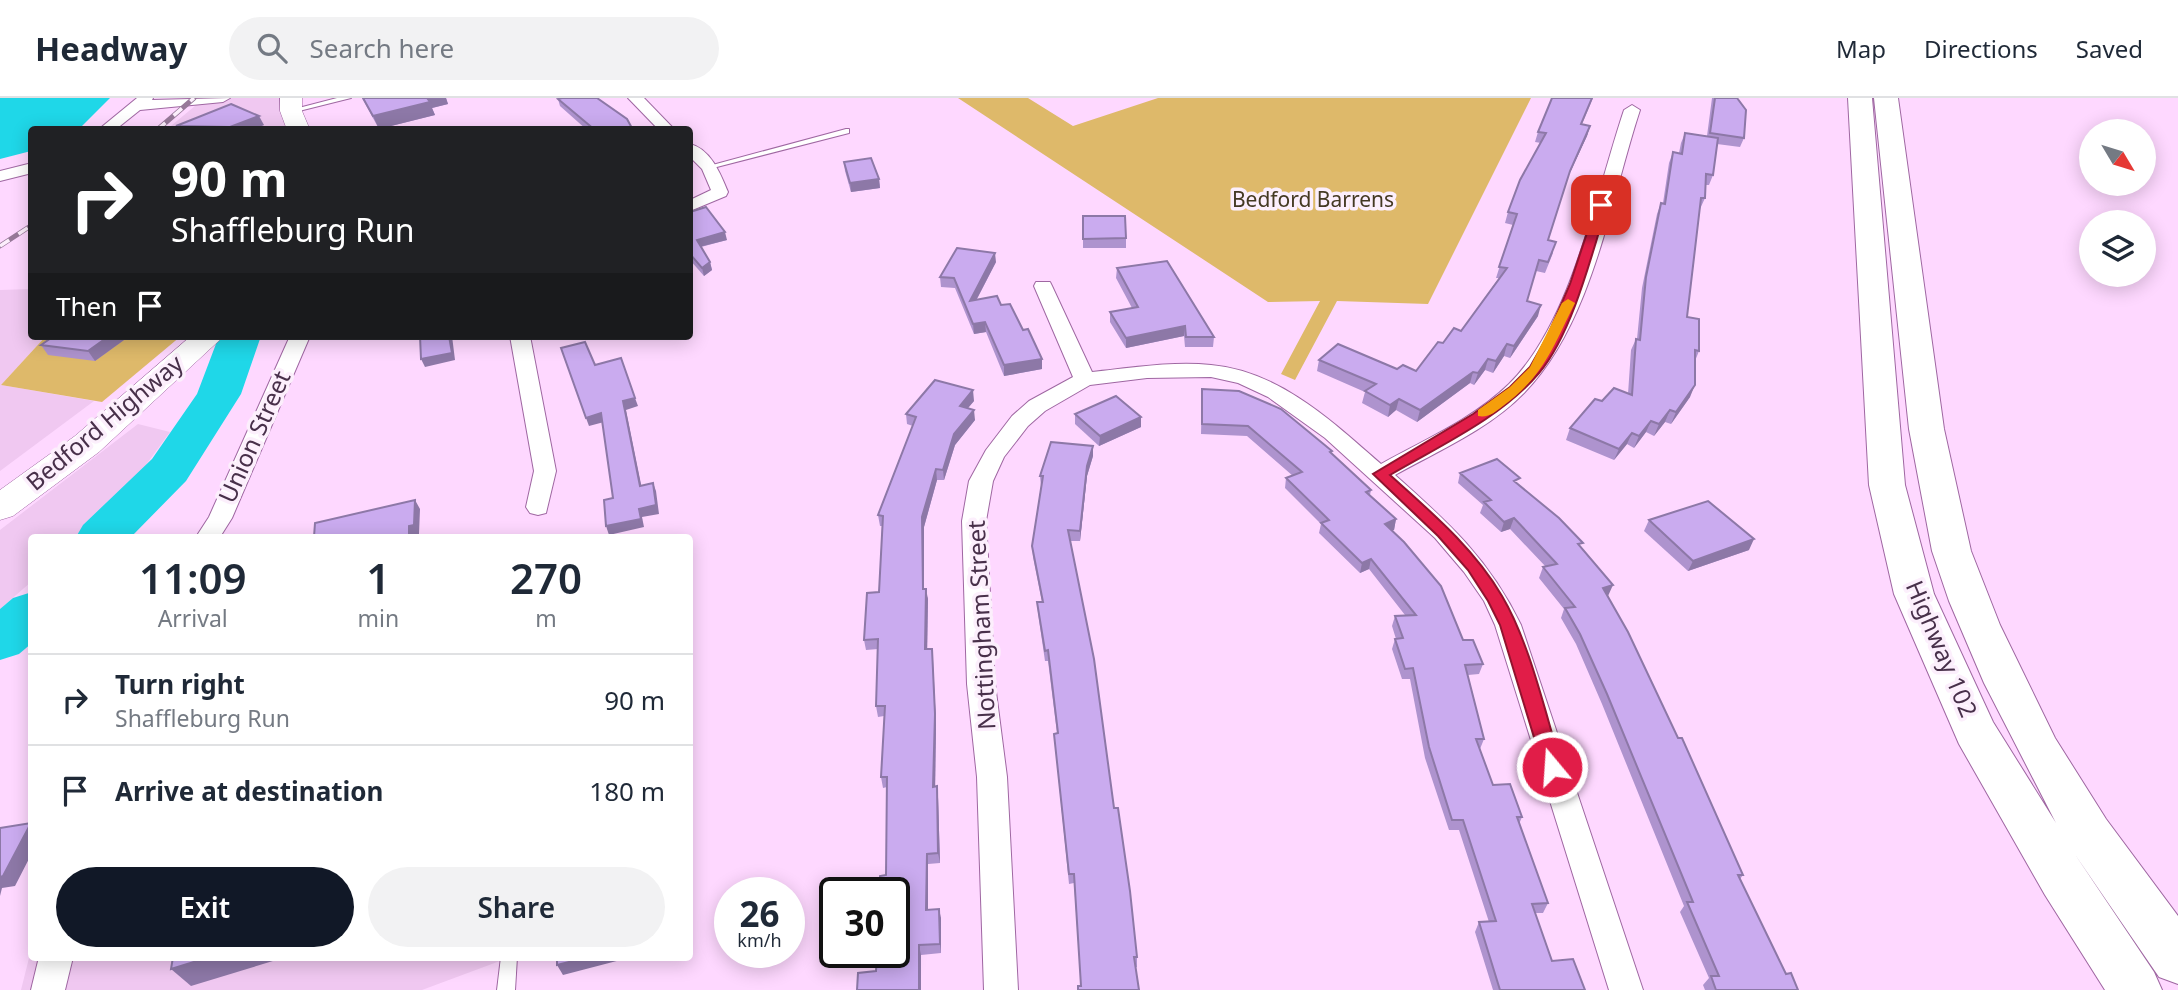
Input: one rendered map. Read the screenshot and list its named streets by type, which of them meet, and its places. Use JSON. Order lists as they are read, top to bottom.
{
  "streets": {
    "highway": ["Highway 102"],
    "main road": ["Bedford Highway"],
    "street": ["Union Street", "Nottingham Street"]
  },
  "parks": ["Bedford Barrens"],
  "north": "bottom right",
  "page": {
    "header": "Headway",
    "search": "Search here",
    "nav": ["Map", "Directions", "Saved"],
    "turn": ["90 m", "Shaffleburg Run"],
    "then": "Then",
    "eta": [
      "11:09",
      "Arrival",
      "1",
      "min",
      "270",
      "m"
    ],
    "list": [
      {
        "name": "Turn right",
        "note": "Shaffleburg Run",
        "value": "90 m"
      },
      {
        "name": "Arrive at destination",
        "value": "180 m"
      }
    ],
    "buttons": ["Exit", "Share"],
    "speed": "26 km/h",
    "limit": "30"
  }
}
